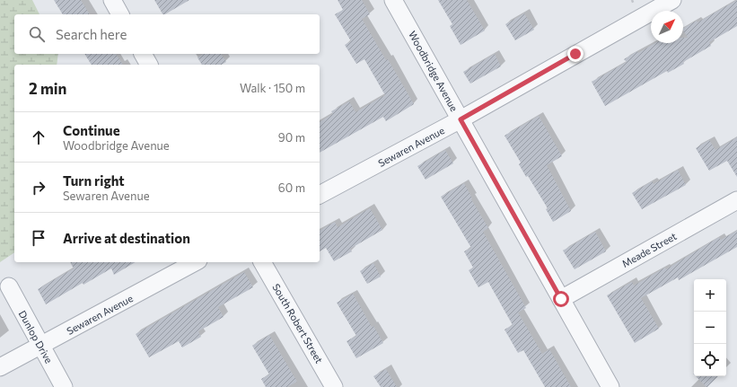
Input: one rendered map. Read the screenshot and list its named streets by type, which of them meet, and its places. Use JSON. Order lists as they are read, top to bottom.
{
  "streets": {
    "street": [
      "Woodbridge Avenue",
      "Sewaren Avenue",
      "Meade Street",
      "South Robert Street",
      "Dunlop Drive"
    ]
  },
  "crossings": [
    ["Woodbridge Avenue", "Sewaren Avenue"],
    ["Woodbridge Avenue", "Meade Street"],
    ["Sewaren Avenue", "Dunlop Drive"]
  ],
  "north": "top right",
  "page": {
    "search": "Search here",
    "heading": ["2 min", "Walk · 150 m"],
    "list": [
      ["Continue", "Woodbridge Avenue", "90 m"],
      ["Turn right", "Sewaren Avenue", "60 m"],
      "Arrive at destination"
    ],
    "map_buttons": ["+", "−"]
  }
}
